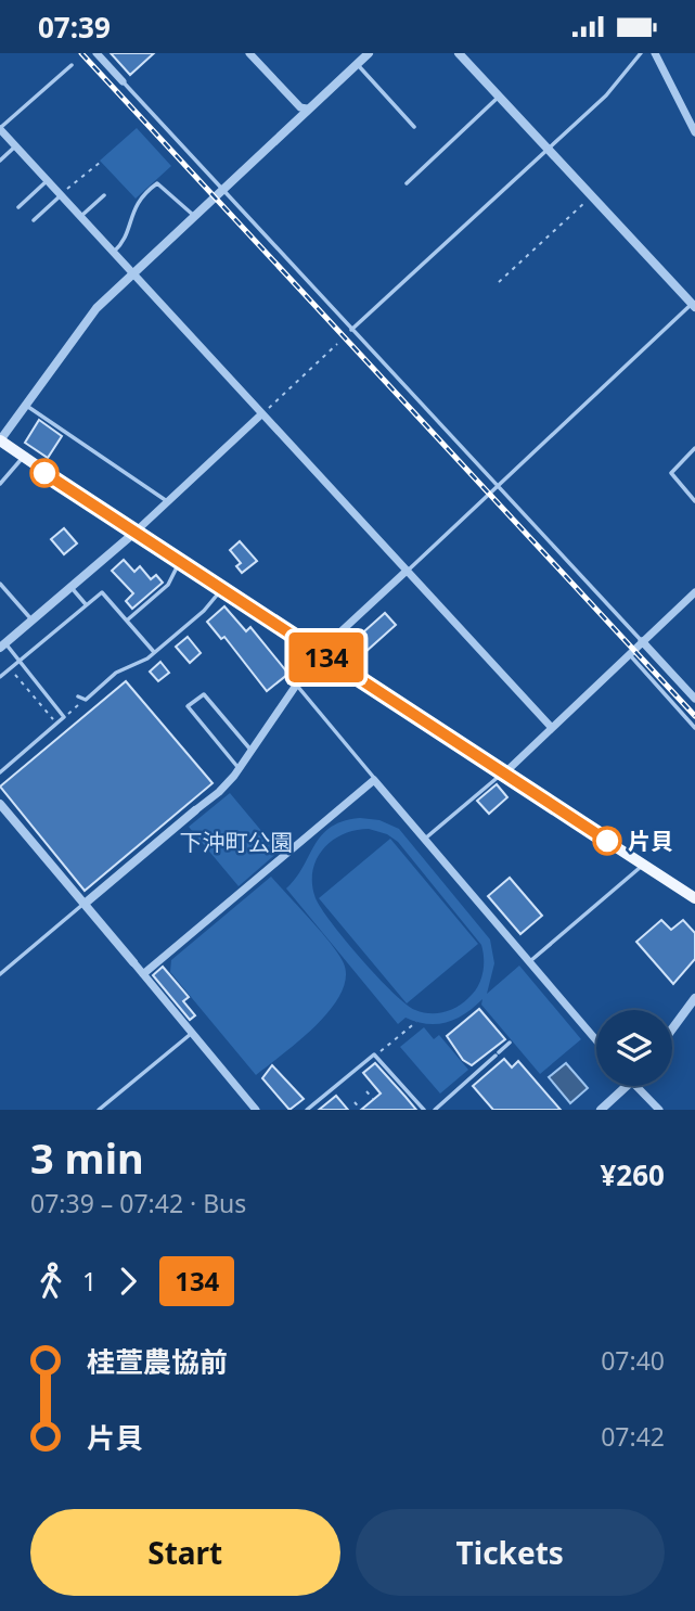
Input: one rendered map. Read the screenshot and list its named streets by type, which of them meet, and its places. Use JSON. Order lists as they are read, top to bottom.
{
  "parks": ["下沖町公園"],
  "places": ["片貝"],
  "lines": ["bus line 134"],
  "page": {
    "status": "07:39",
    "on_map": "134",
    "heading": ["3 min", "07:39 – 07:42 · Bus", "¥260"],
    "legs": ["1", "134"],
    "list": [
      {
        "name": "桂萱農協前",
        "value": "07:40"
      },
      {
        "name": "片貝",
        "value": "07:42"
      }
    ],
    "buttons": ["Start", "Tickets"]
  }
}
